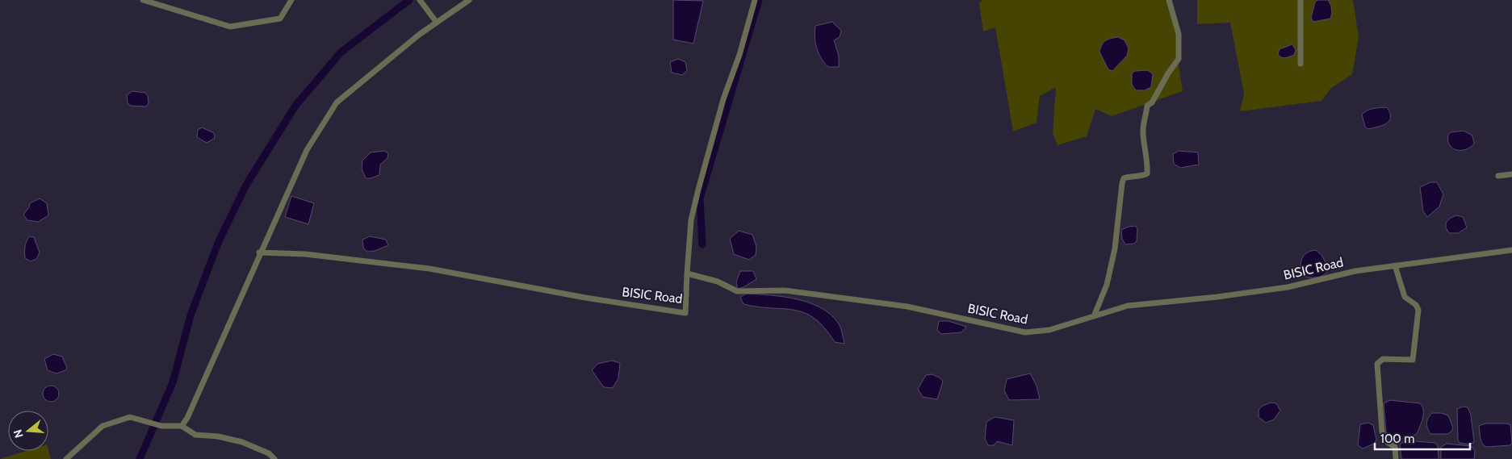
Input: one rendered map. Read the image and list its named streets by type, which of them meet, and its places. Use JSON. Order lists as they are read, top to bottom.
{
  "streets": {
    "street": ["BISIC Road"]
  },
  "scale_bar": "100 m",
  "north": "left"
}
